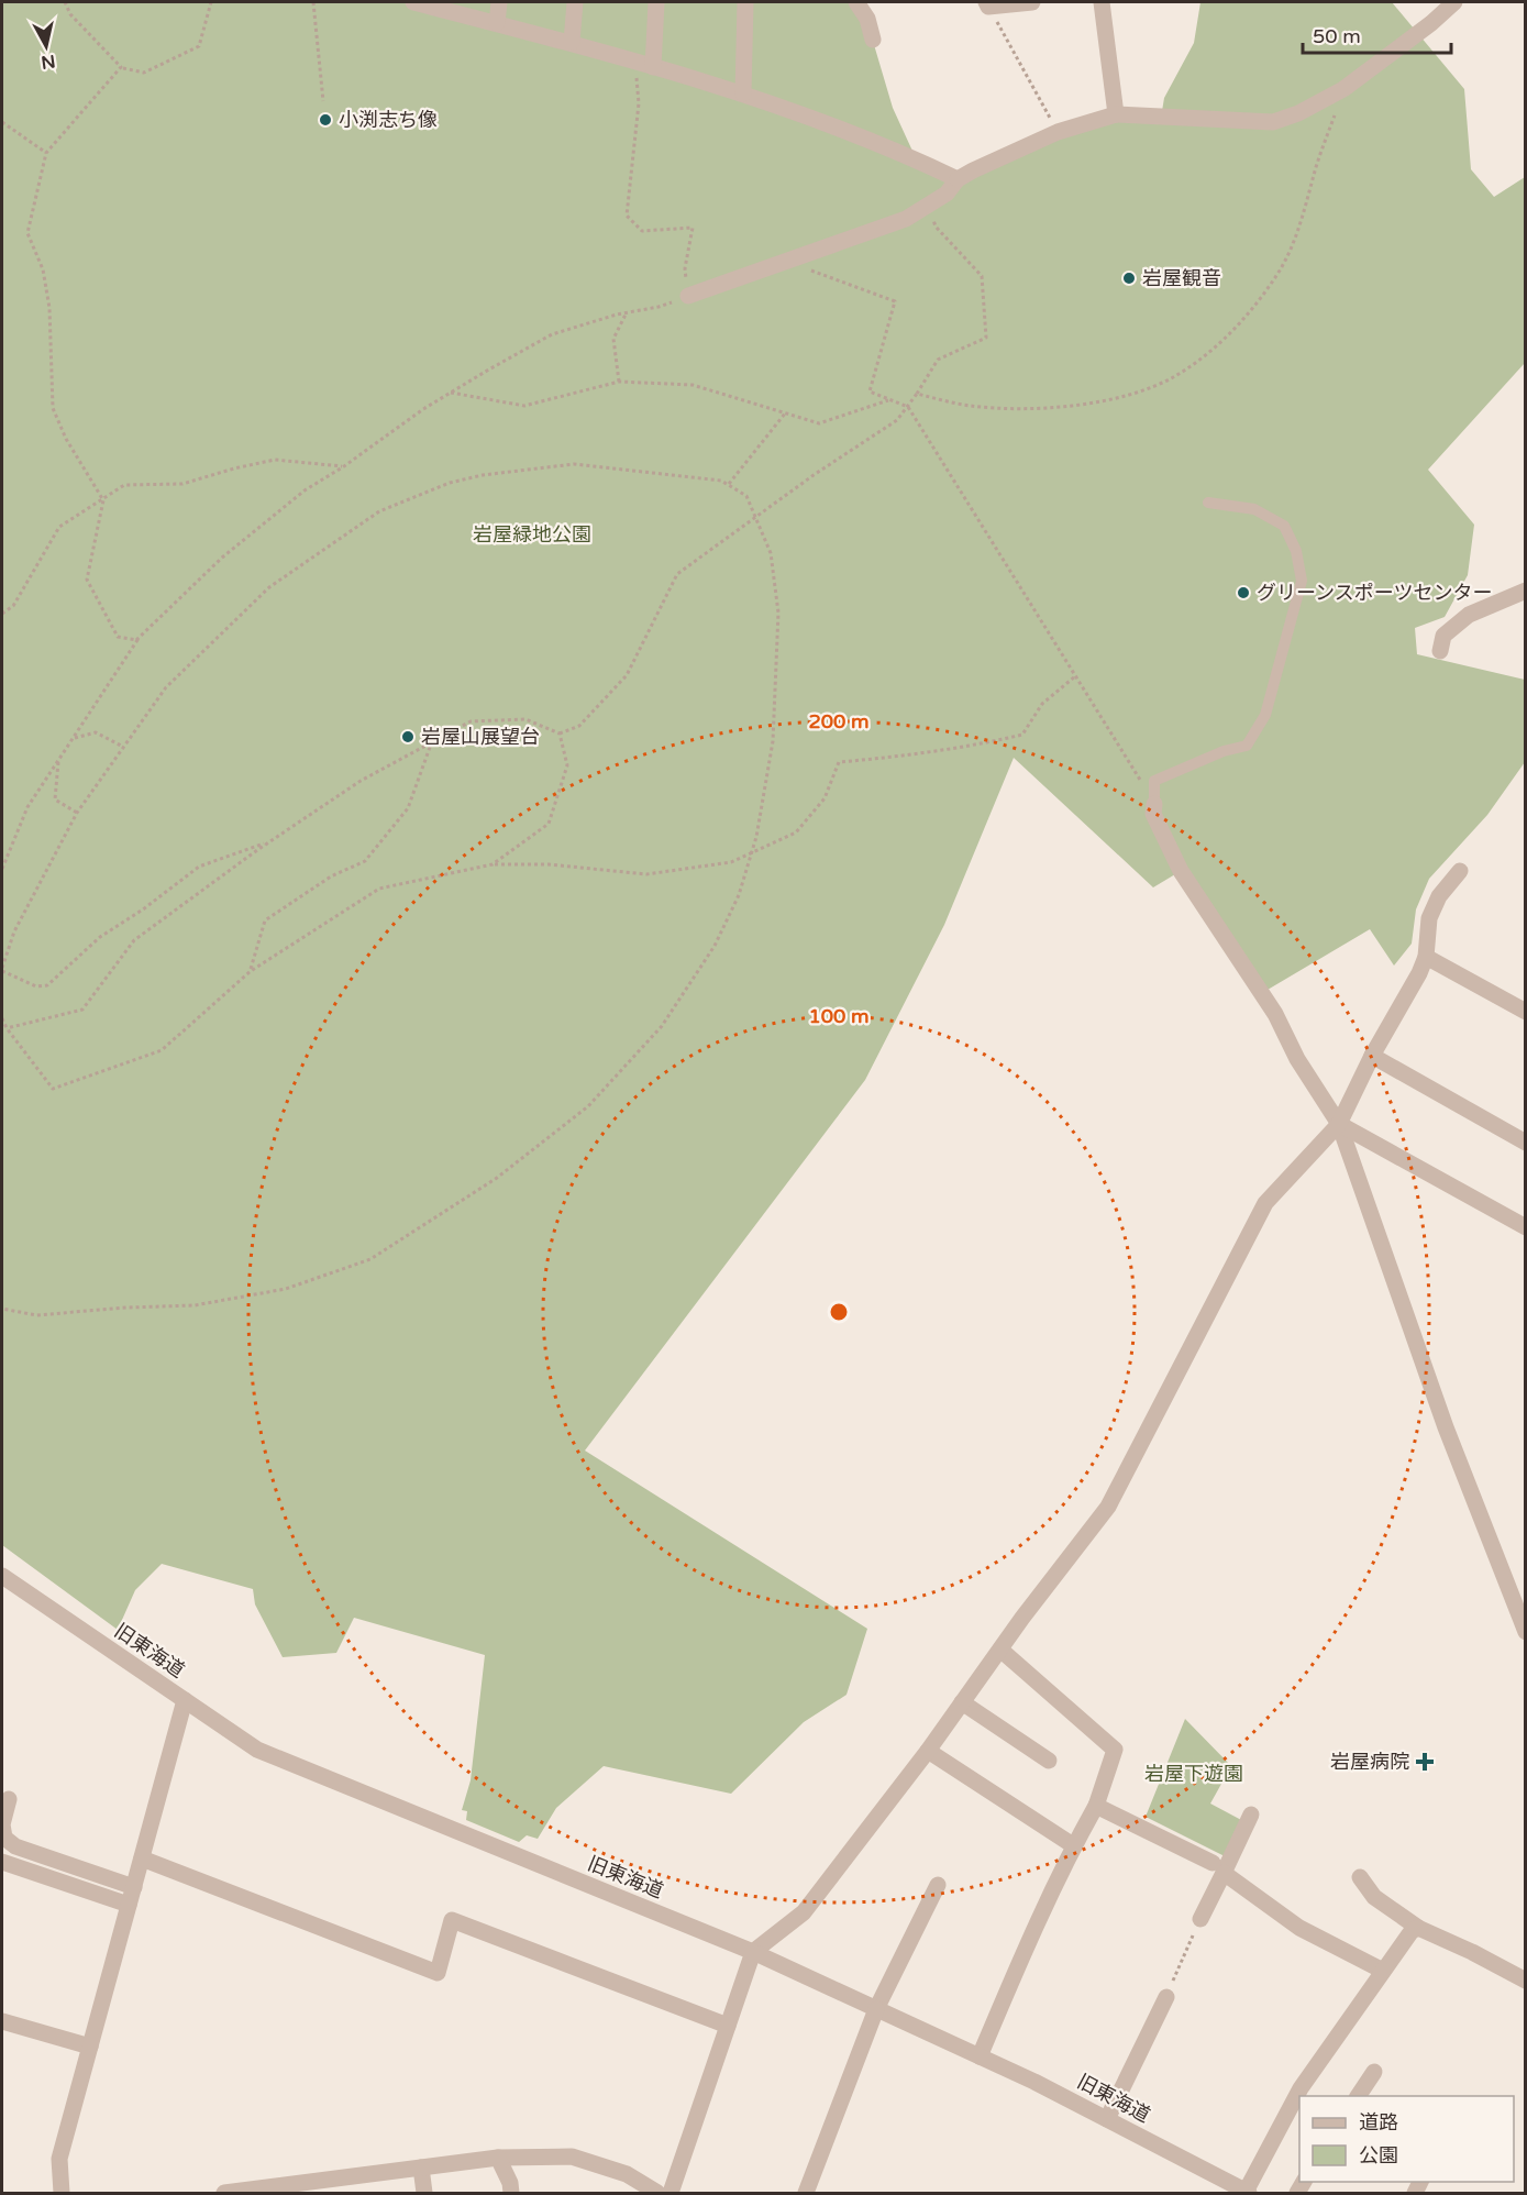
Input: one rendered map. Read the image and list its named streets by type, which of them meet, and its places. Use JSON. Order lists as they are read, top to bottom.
{
  "streets": {
    "street": ["旧東海道"]
  },
  "parks": ["岩屋緑地公園", "岩屋下遊園"],
  "places": {
    "other": [
      "小渕志ち像",
      "岩屋観音",
      "グリーンスポーツセンター",
      "岩屋山展望台"
    ],
    "health": ["岩屋病院"]
  },
  "legend": ["道路", "公園"],
  "scale_bar": "50 m",
  "north": "bottom",
  "rings": ["200 m", "100 m"]
}
